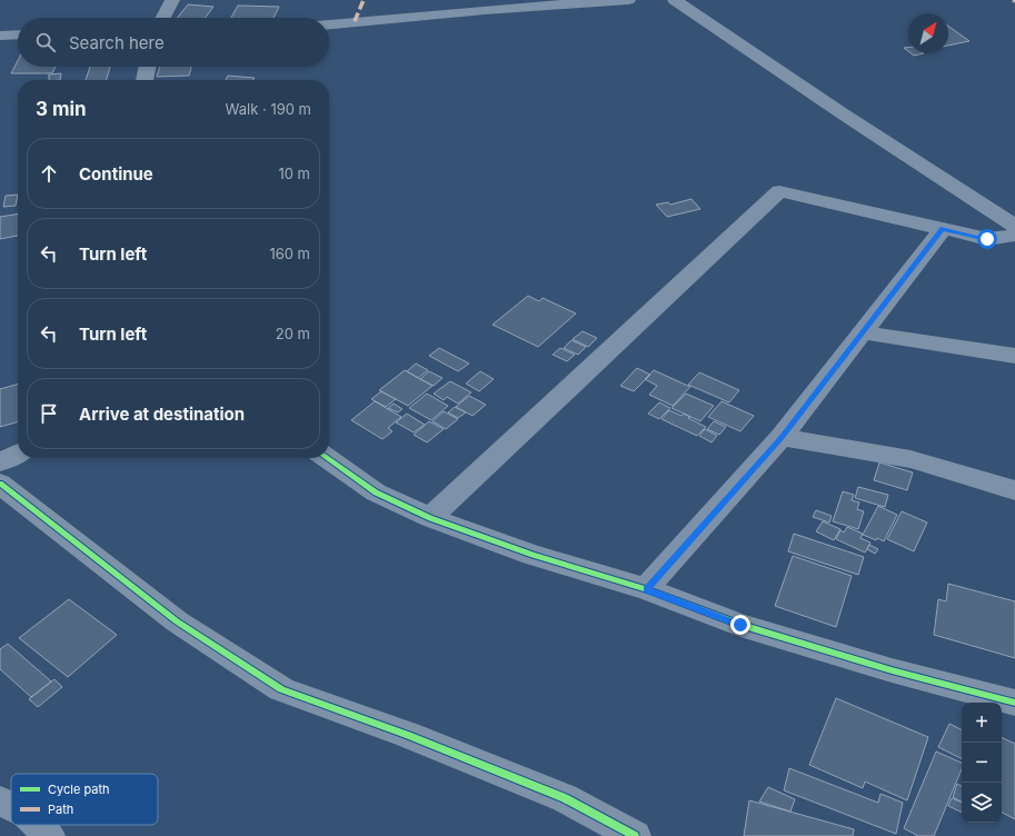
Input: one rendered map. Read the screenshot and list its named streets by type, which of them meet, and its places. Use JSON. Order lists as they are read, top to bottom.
{
  "legend": ["Cycle path", "Path"],
  "north": "top right",
  "page": {
    "search": "Search here",
    "heading": ["3 min", "Walk · 190 m"],
    "list": [
      ["Continue", "10 m"],
      ["Turn left", "160 m"],
      ["Turn left", "20 m"],
      "Arrive at destination"
    ],
    "map_buttons": ["+", "−"]
  }
}
